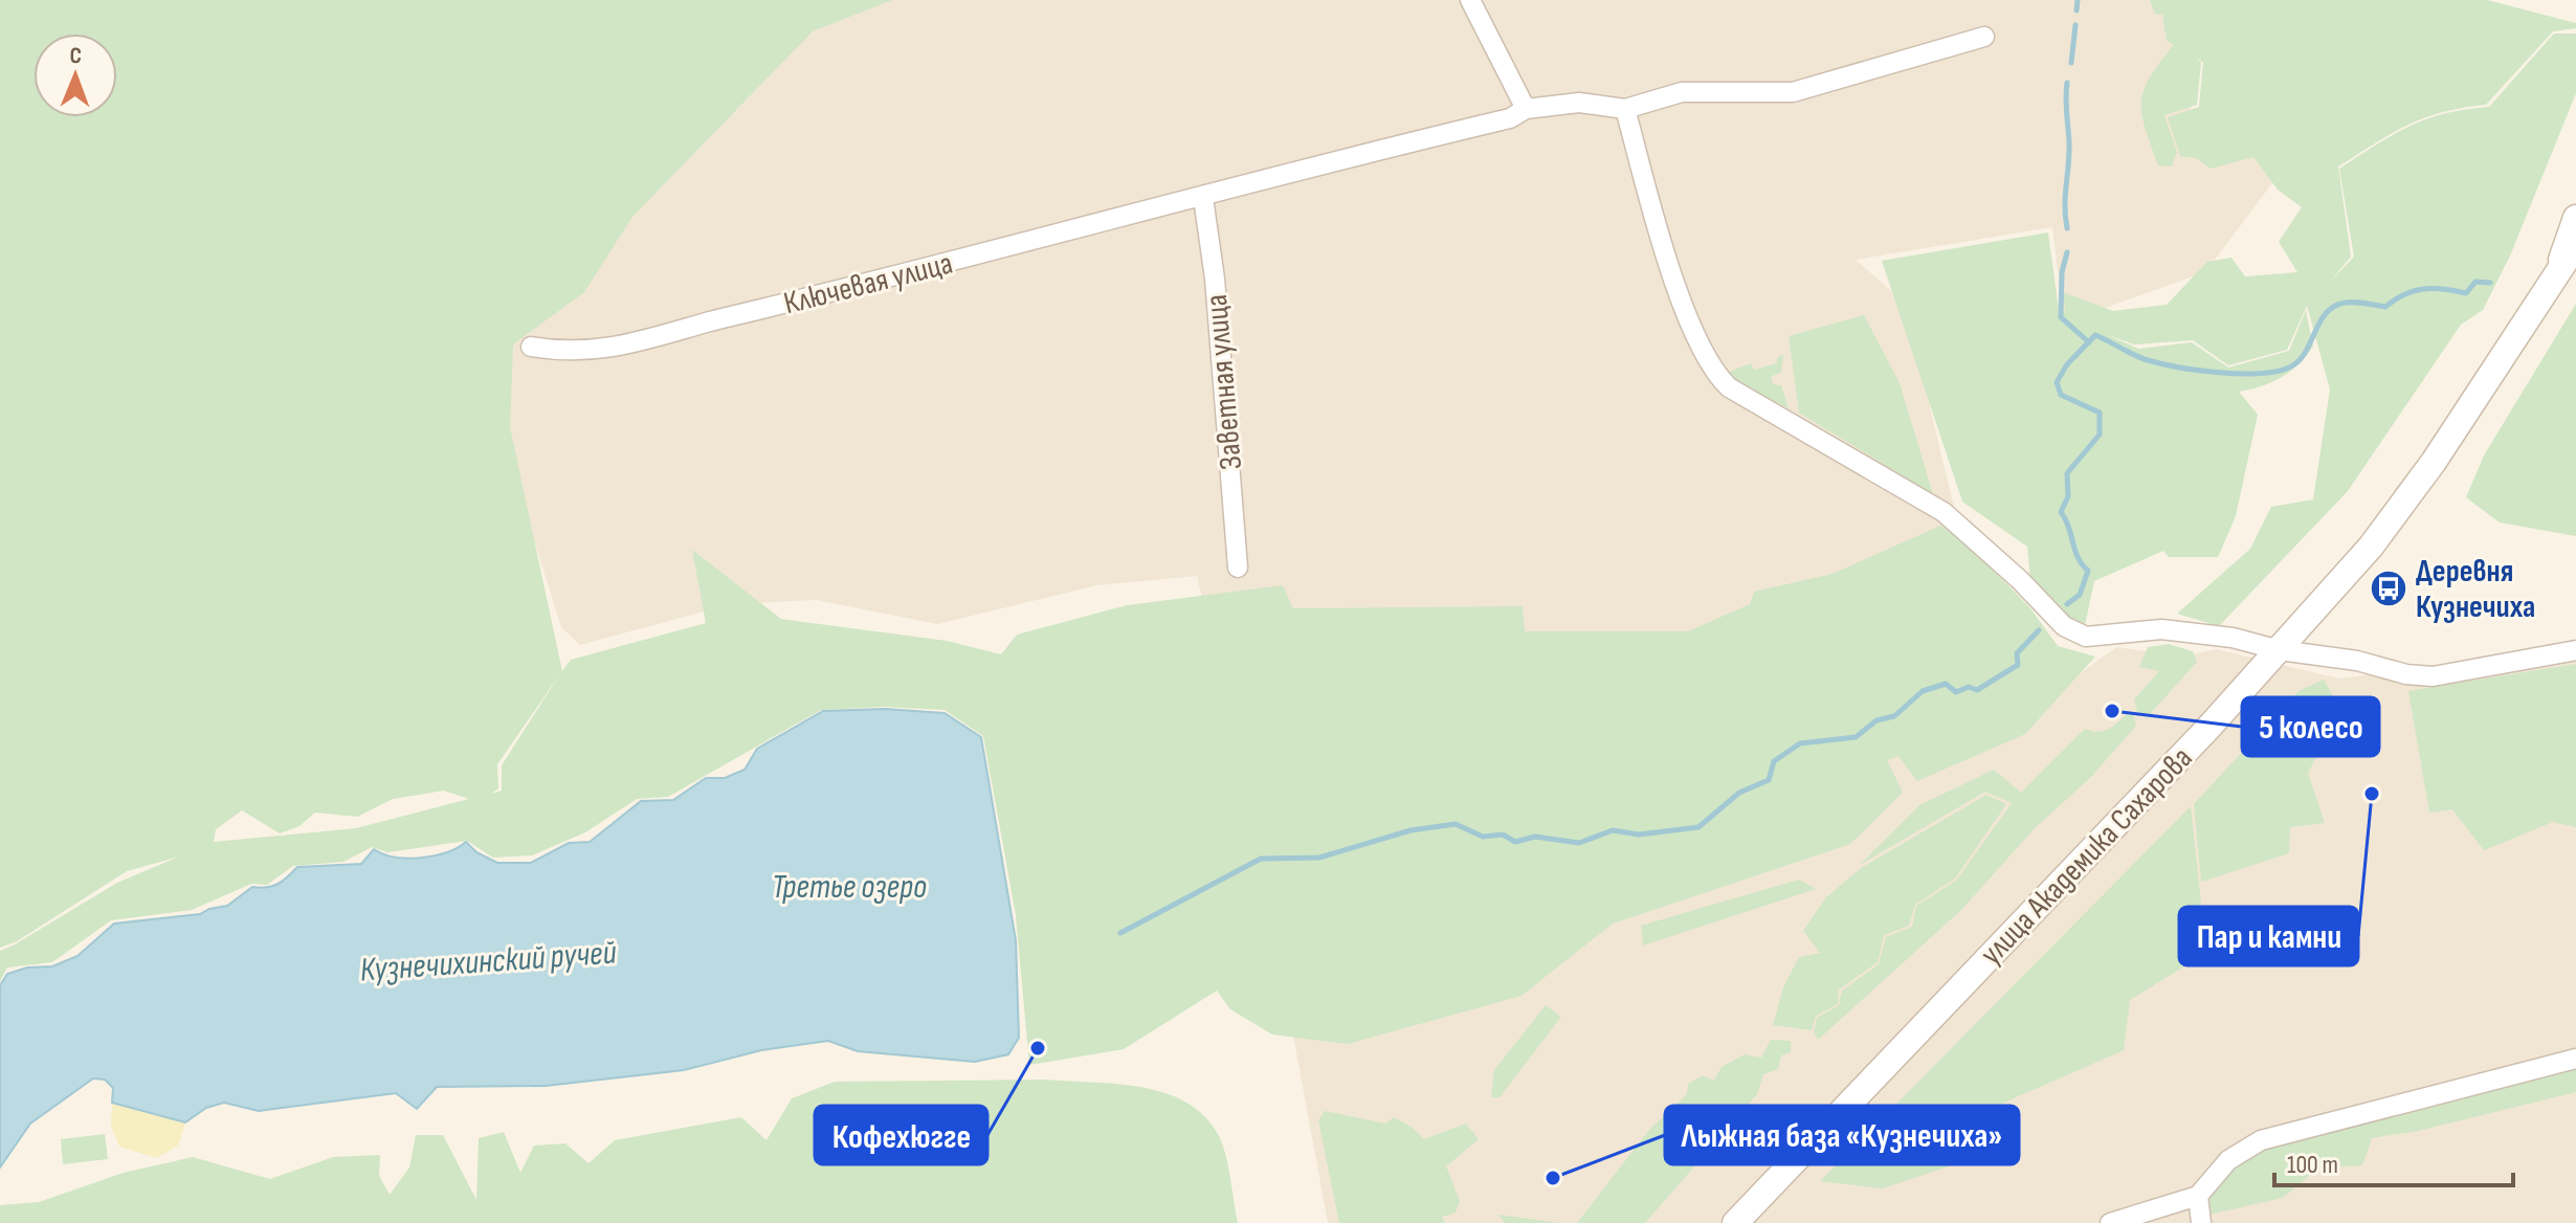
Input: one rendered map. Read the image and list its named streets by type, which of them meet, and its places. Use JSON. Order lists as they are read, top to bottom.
{
  "streets": {
    "main road": ["улица Академика Сахарова"],
    "street": ["Ключевая улица", "Заветная улица"]
  },
  "crossings": [
    ["Ключевая улица", "Заветная улица"]
  ],
  "water": ["Третье озеро", "Кузнечихинский ручей"],
  "places": {
    "bus stop": ["Деревня Кузнечиха"],
    "other": [
      "5 колесо",
      "Пар и камни",
      "Кофехюгге",
      "Лыжная база «Кузнечиха»"
    ]
  },
  "scale_bar": "100 m",
  "north": "top"
}
